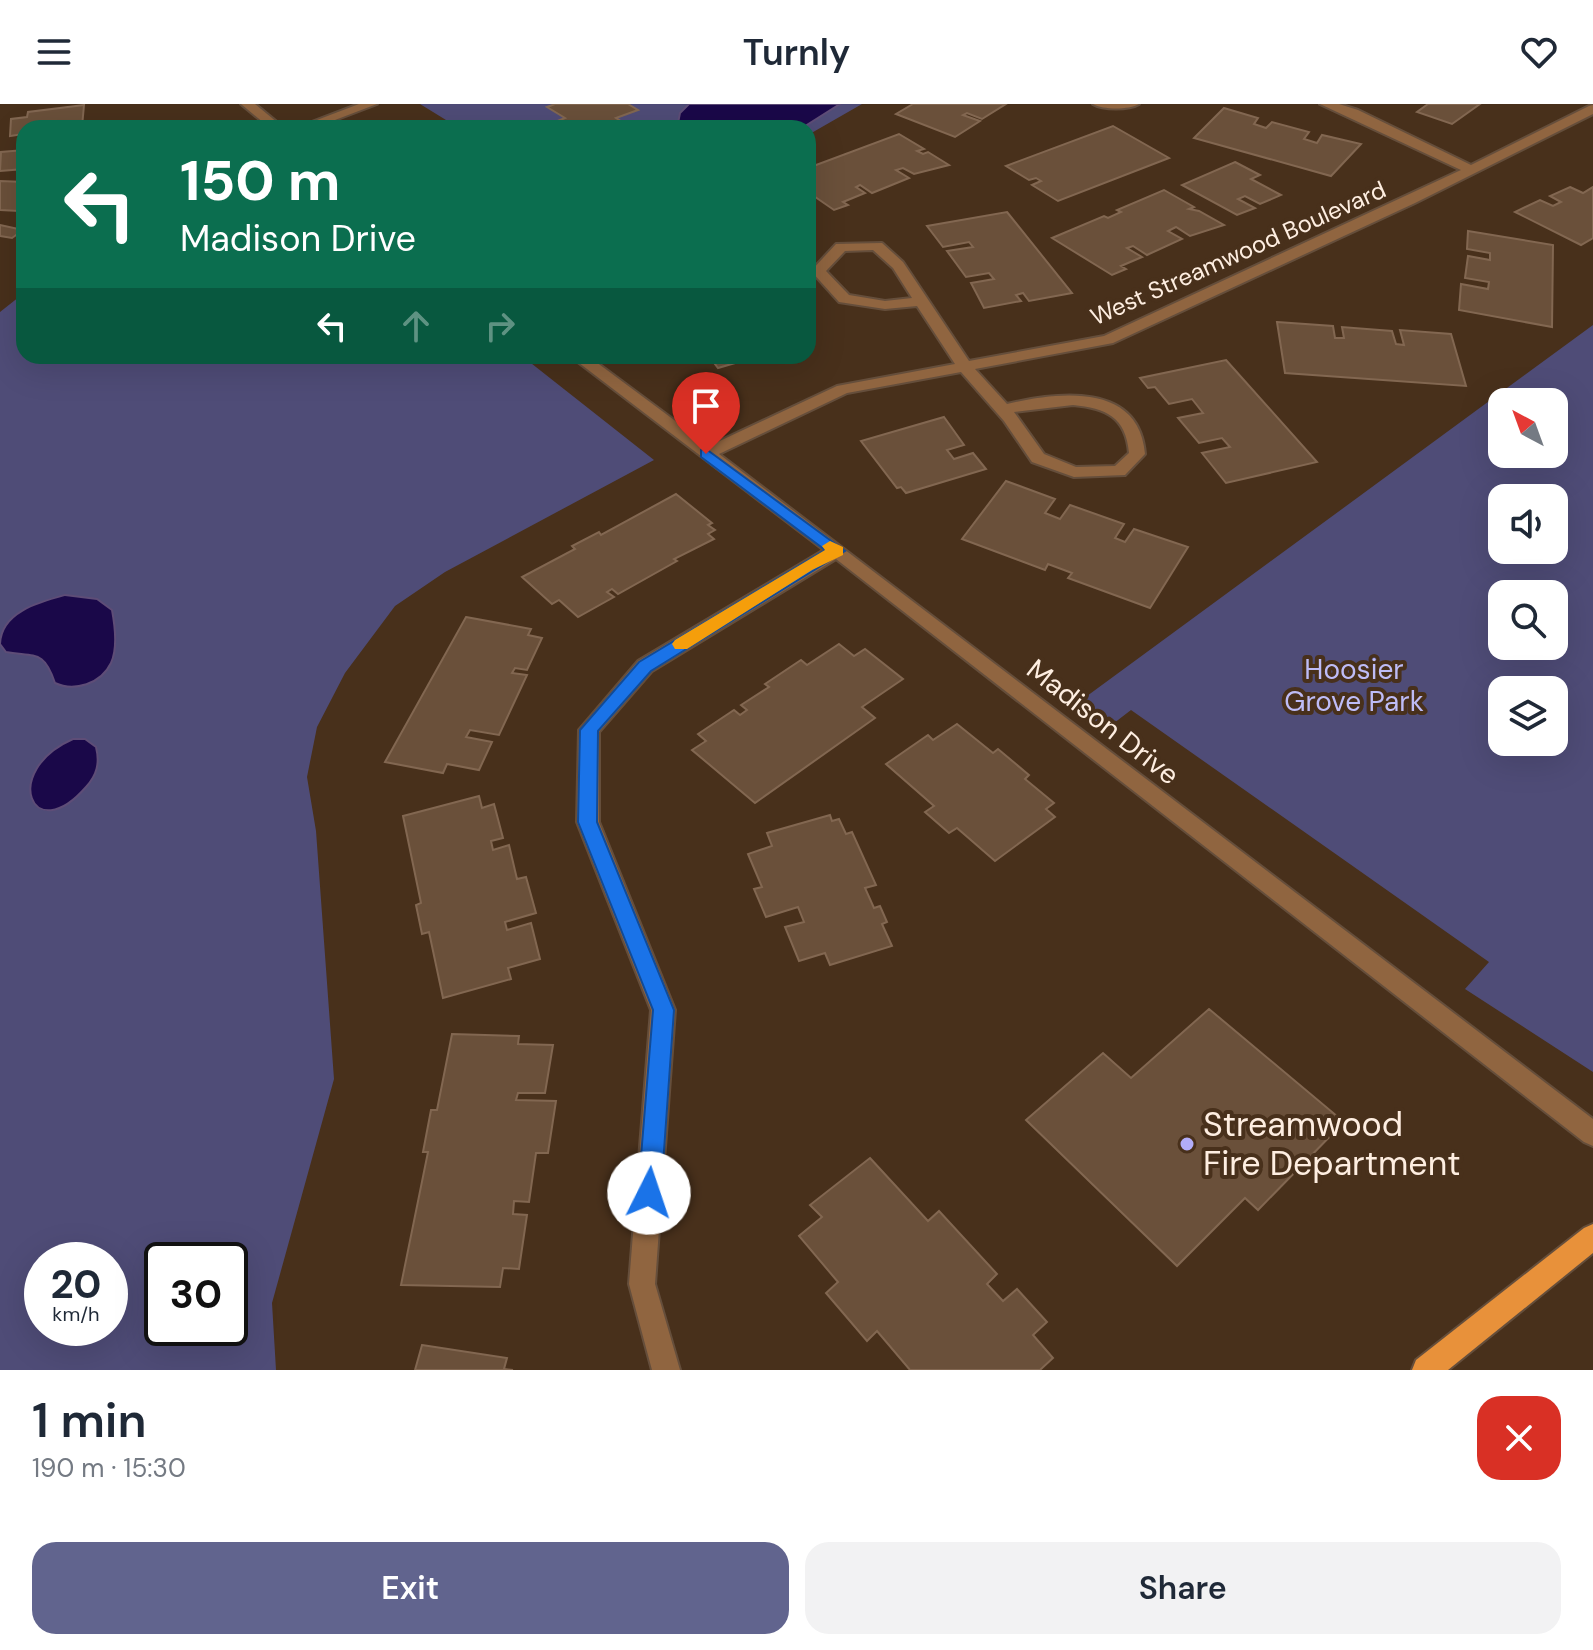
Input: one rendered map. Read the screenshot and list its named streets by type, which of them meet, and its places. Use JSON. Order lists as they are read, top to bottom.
{
  "streets": {
    "street": ["West Streamwood Boulevard", "Madison Drive"]
  },
  "crossings": [
    ["West Streamwood Boulevard", "Madison Drive"]
  ],
  "parks": ["Hoosier Grove Park"],
  "places": ["Streamwood Fire Department"],
  "north": "top left",
  "page": {
    "header": "Turnly",
    "turn": ["150 m", "Madison Drive"],
    "speed": "20 km/h",
    "limit": "30",
    "heading": ["1 min", "190 m · 15:30"],
    "buttons": ["Exit", "Share"]
  }
}
